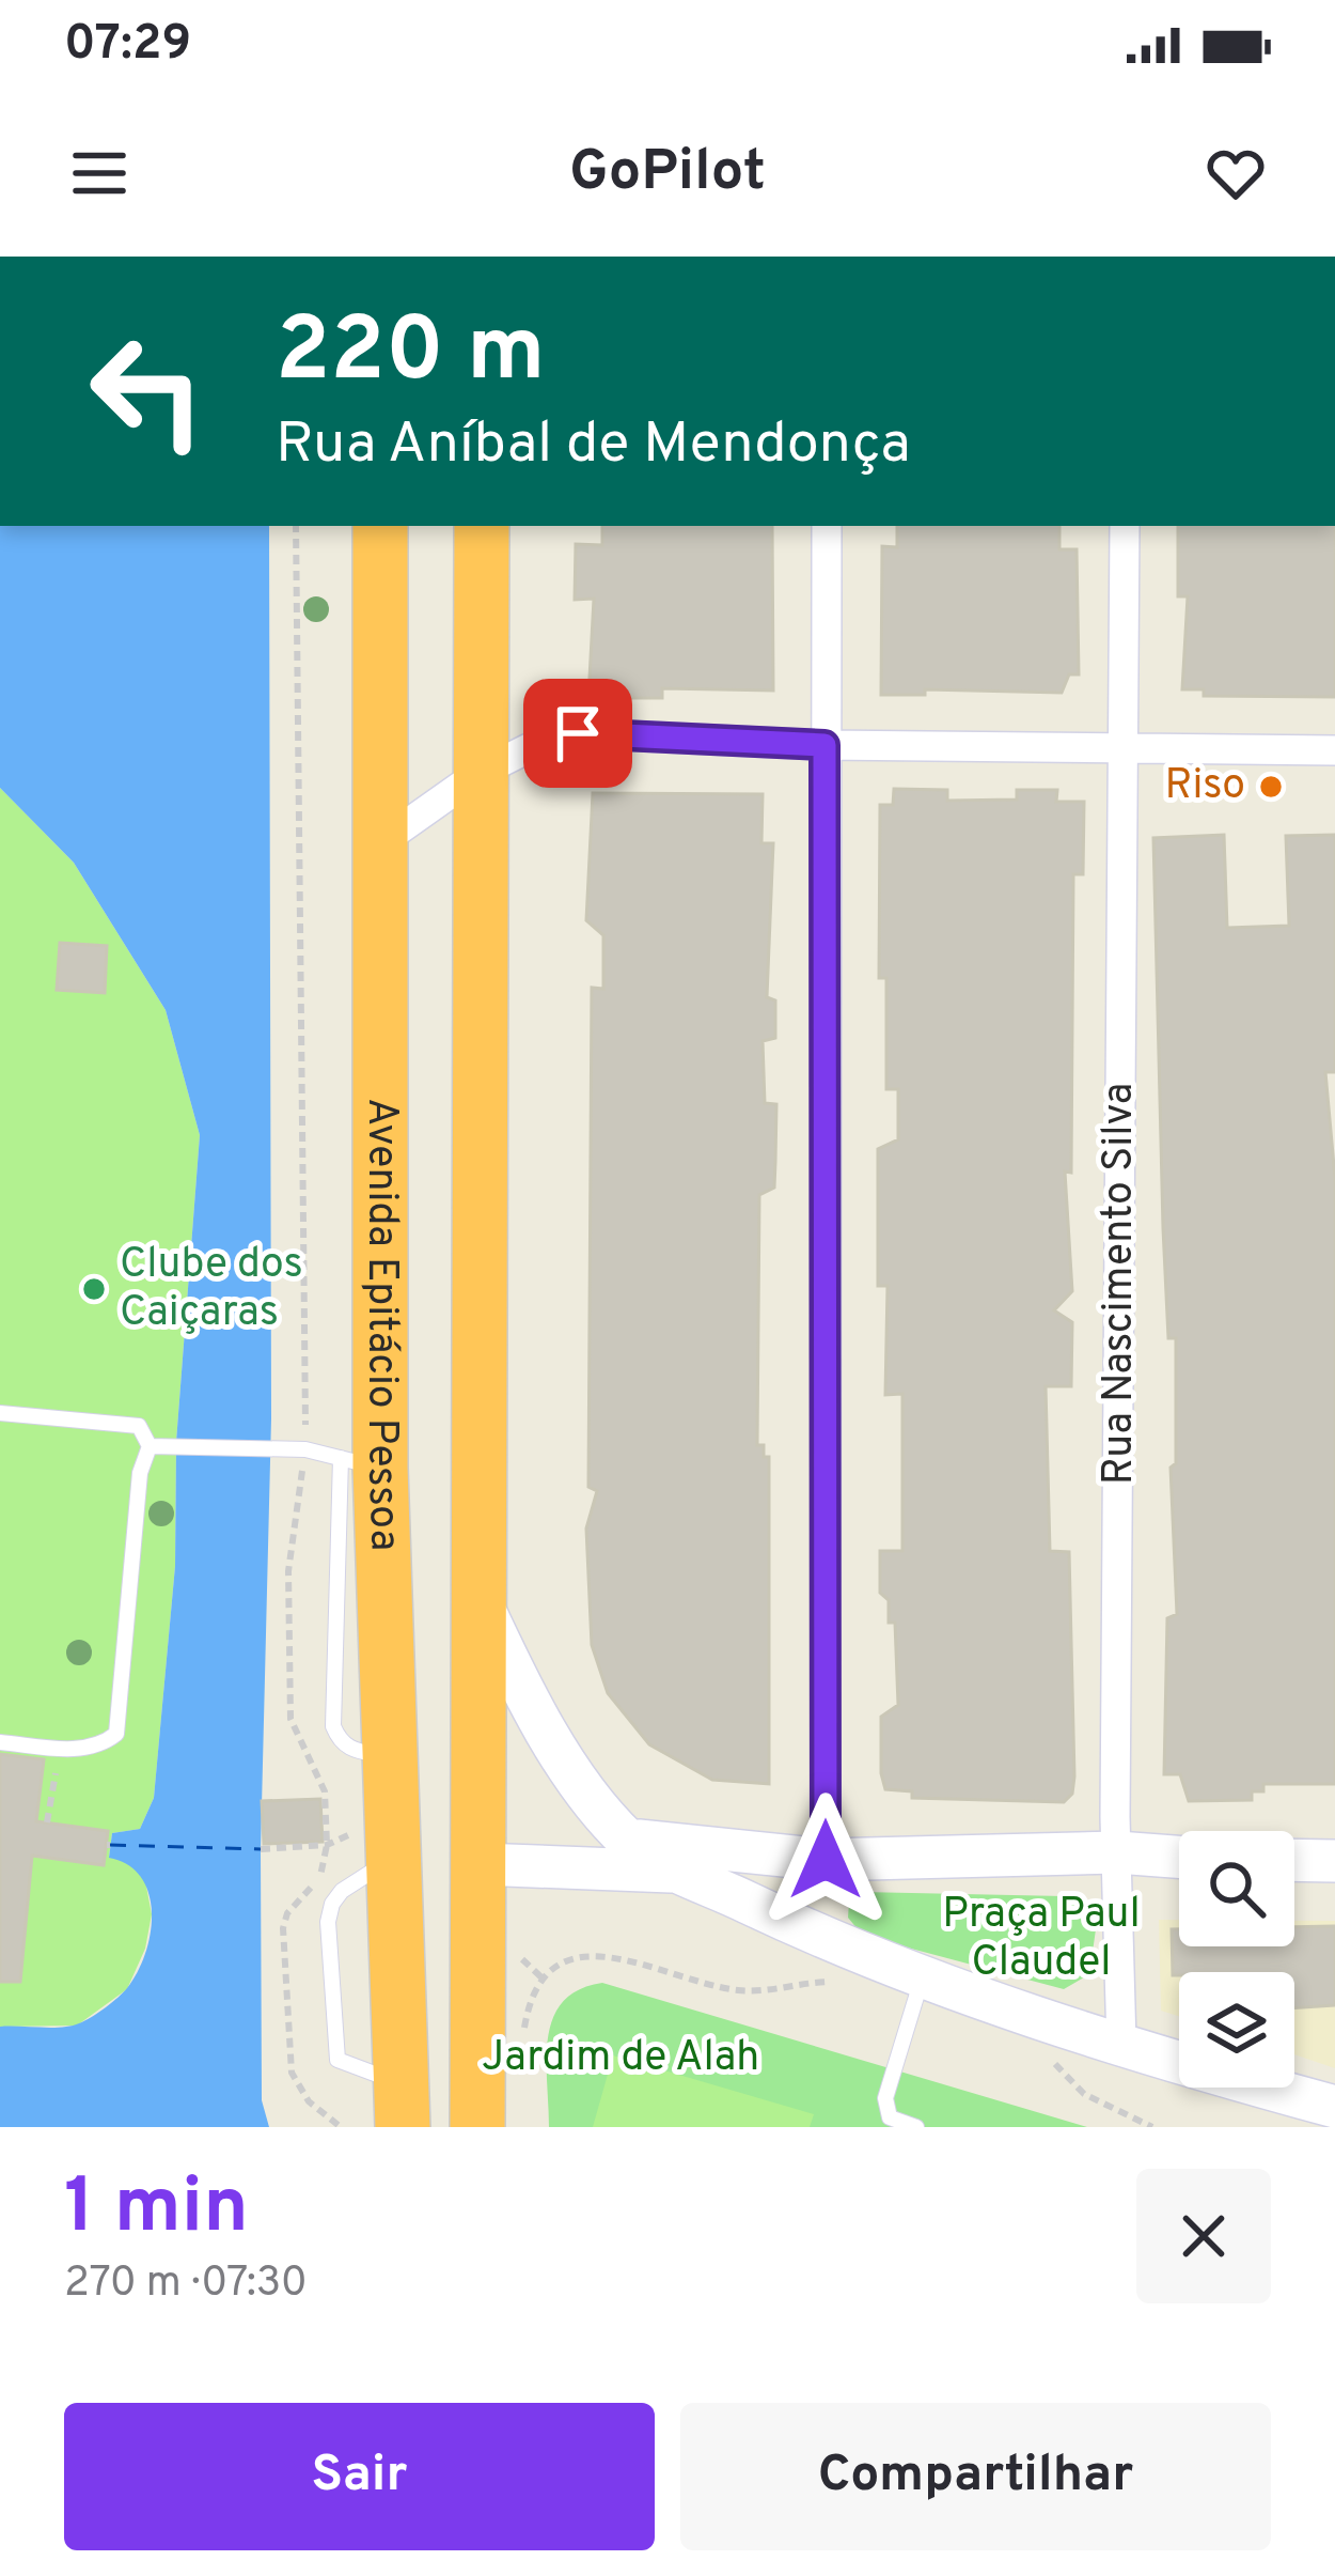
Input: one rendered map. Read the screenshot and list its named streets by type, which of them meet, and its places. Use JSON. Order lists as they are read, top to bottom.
{
  "streets": {
    "highway": ["Avenida Epitácio Pessoa"],
    "street": ["Rua Nascimento Silva"]
  },
  "parks": ["Praça Paul Claudel", "Jardim de Alah"],
  "places": ["Riso", "Clube dos Caiçaras"],
  "page": {
    "status": "07:29",
    "header": "GoPilot",
    "turn": ["220 m", "Rua Aníbal de Mendonça"],
    "heading": ["1 min", "270 m · 07:30"],
    "buttons": ["Sair", "Compartilhar"]
  }
}
